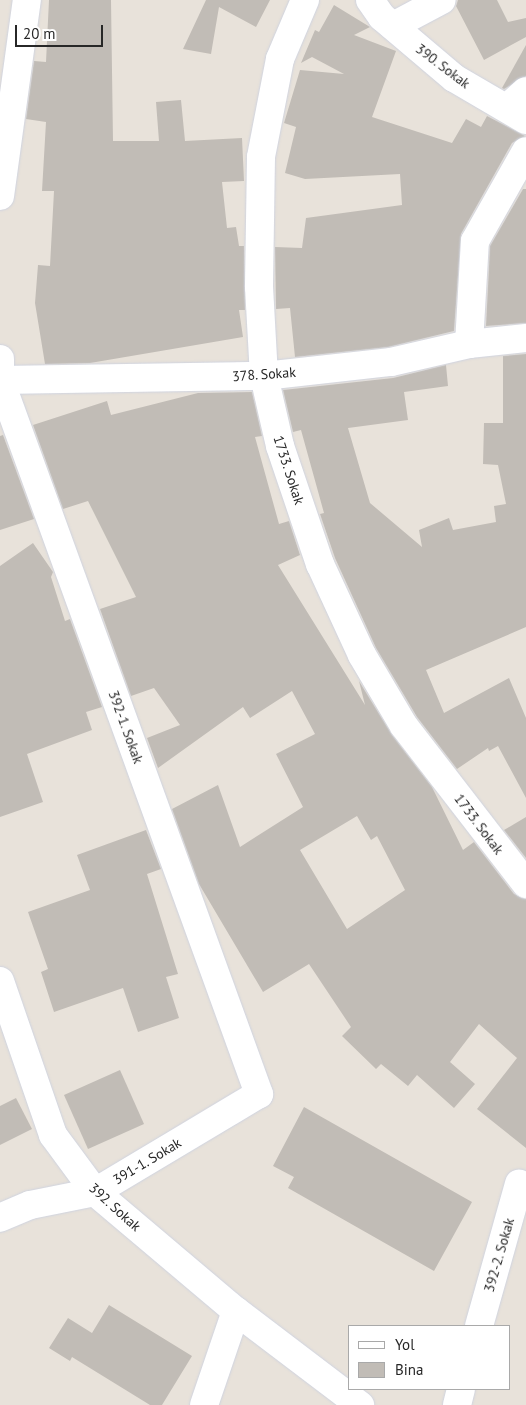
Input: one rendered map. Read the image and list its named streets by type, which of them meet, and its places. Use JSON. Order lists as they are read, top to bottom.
{
  "streets": {
    "street": [
      "390. Sokak",
      "378. Sokak",
      "1733. Sokak",
      "392-1. Sokak",
      "391-1. Sokak",
      "392. Sokak",
      "392-2. Sokak"
    ]
  },
  "crossings": [
    ["378. Sokak", "1733. Sokak"],
    ["378. Sokak", "392-1. Sokak"],
    ["392-1. Sokak", "391-1. Sokak"],
    ["391-1. Sokak", "392. Sokak"]
  ],
  "legend": ["Yol", "Bina"],
  "scale_bar": "20 m"
}
